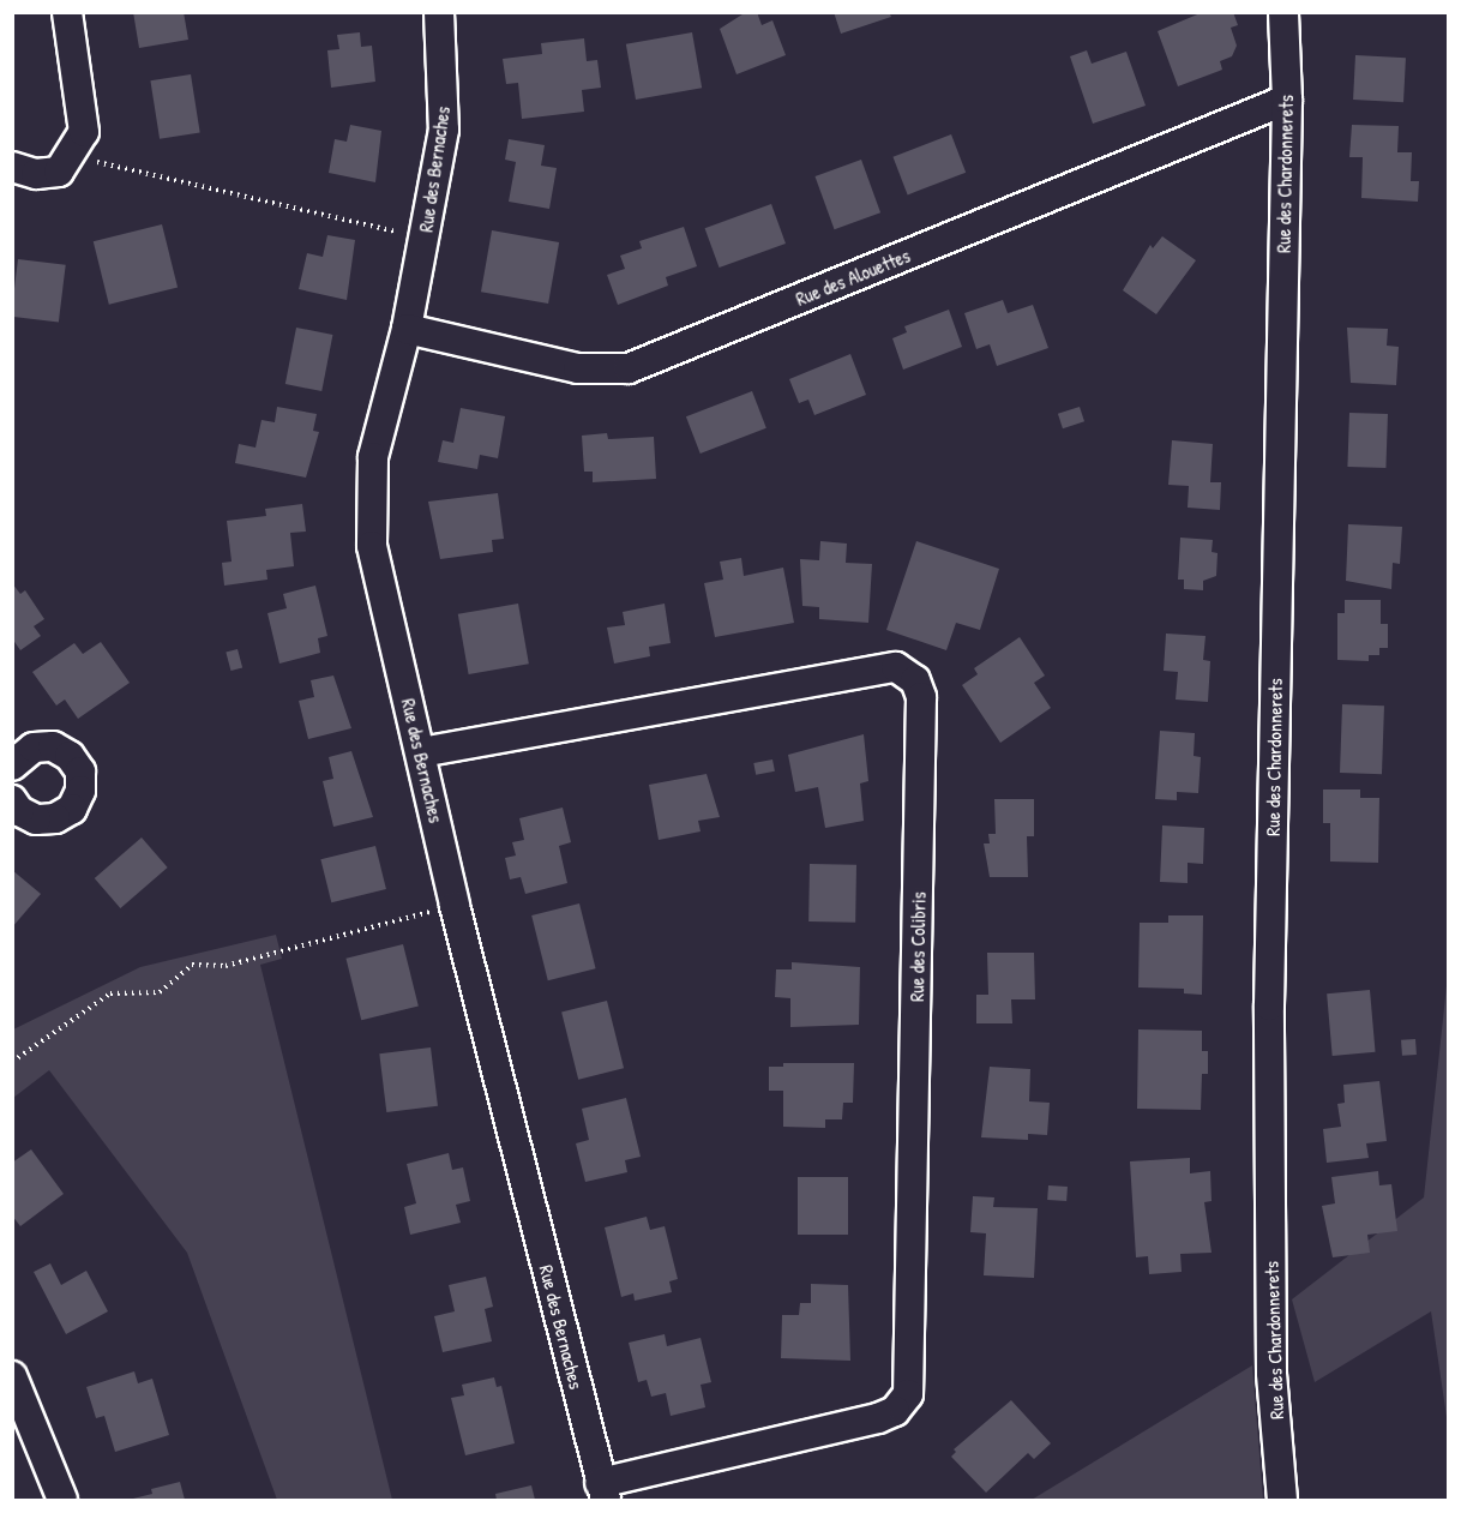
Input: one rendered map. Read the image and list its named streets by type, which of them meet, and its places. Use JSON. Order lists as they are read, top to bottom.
{
  "streets": {
    "street": [
      "Rue des Bernaches",
      "Rue des Chardonnerets",
      "Rue des Alouettes",
      "Rue des Colibris"
    ]
  },
  "crossings": [
    ["Rue des Bernaches", "Rue des Alouettes"],
    ["Rue des Bernaches", "Rue des Colibris"],
    ["Rue des Chardonnerets", "Rue des Alouettes"]
  ]
}
